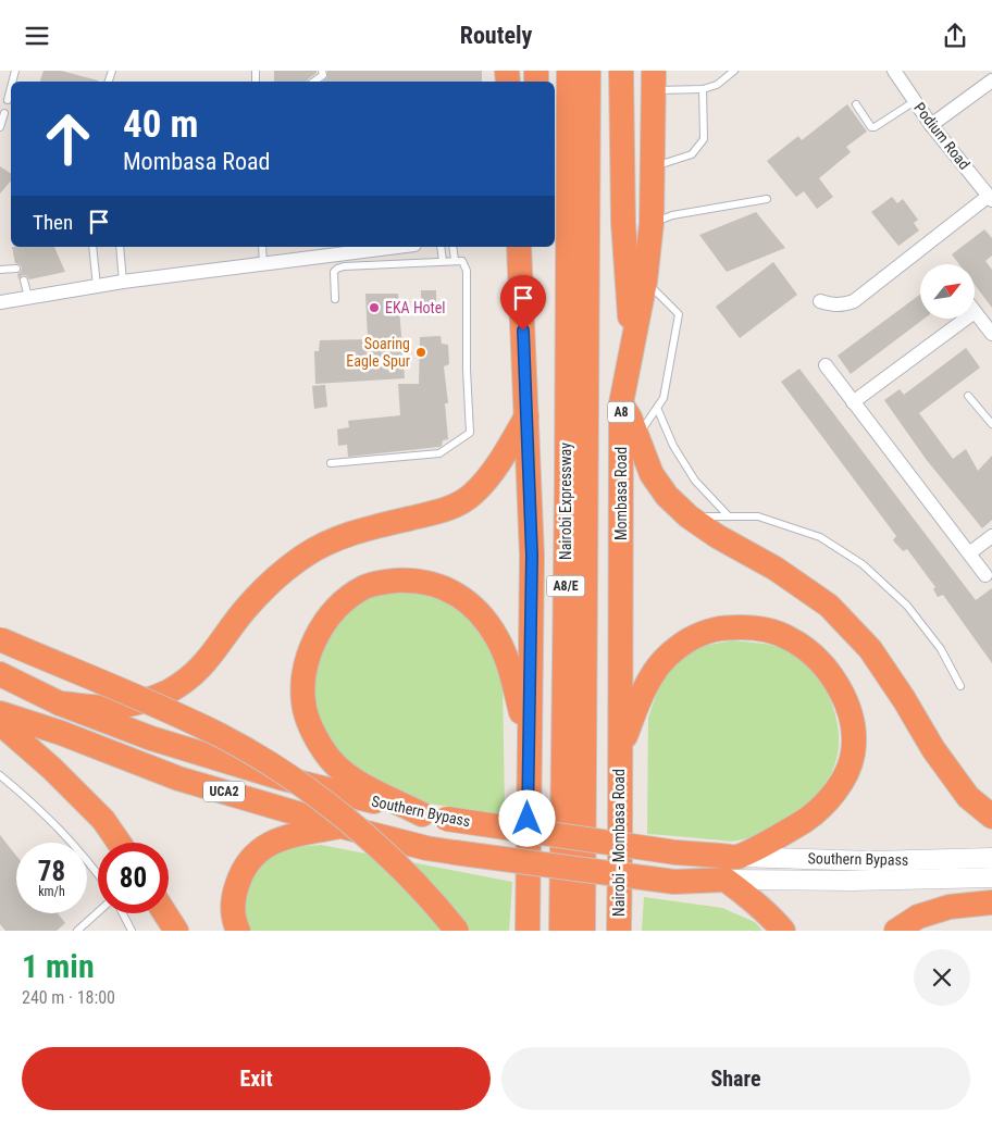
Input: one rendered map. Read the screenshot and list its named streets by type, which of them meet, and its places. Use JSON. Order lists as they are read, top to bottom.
{
  "streets": {
    "highway": [
      "A8",
      "Mombasa Road",
      "Nairobi Expressway",
      "A8/E",
      "UCA2",
      "Southern Bypass",
      "Nairobi - Mombasa Road"
    ],
    "street": ["Podium Road"]
  },
  "crossings": [
    ["Mombasa Road", "Nairobi - Mombasa Road"]
  ],
  "places": ["EKA Hotel", "Soaring Eagle Spur"],
  "north": "top right",
  "page": {
    "header": "Routely",
    "turn": ["40 m", "Mombasa Road"],
    "then": "Then",
    "speed": "78 km/h",
    "limit": "80",
    "heading": ["1 min", "240 m · 18:00"],
    "buttons": ["Exit", "Share"]
  }
}
